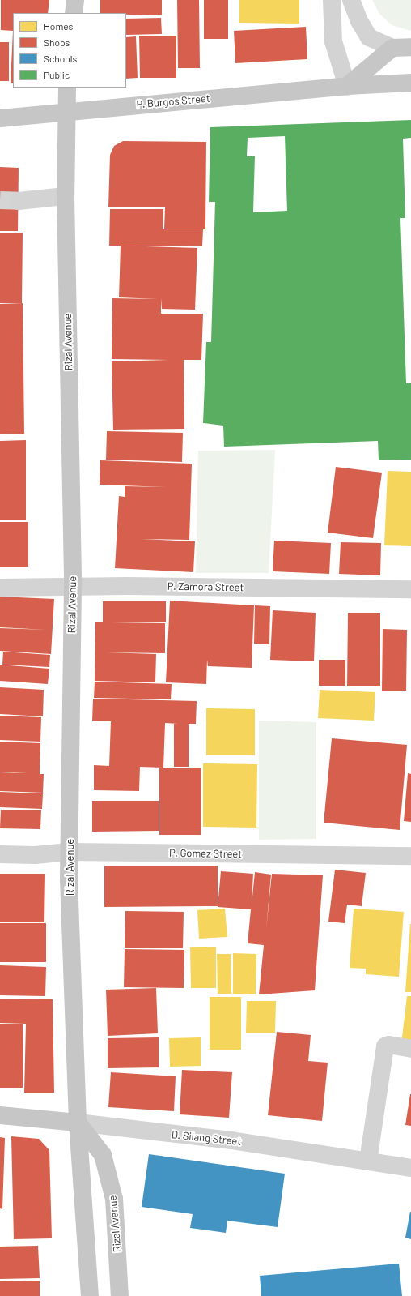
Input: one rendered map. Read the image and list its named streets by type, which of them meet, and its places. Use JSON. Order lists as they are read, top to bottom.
{
  "streets": {
    "main road": ["P. Burgos Street", "Rizal Avenue", "D. Silang Street"],
    "street": ["P. Zamora Street", "P. Gomez Street"]
  },
  "crossings": [
    ["P. Burgos Street", "Rizal Avenue"],
    ["Rizal Avenue", "P. Zamora Street"],
    ["Rizal Avenue", "P. Gomez Street"],
    ["Rizal Avenue", "D. Silang Street"]
  ],
  "legend": [
    "Homes",
    "Shops",
    "Schools",
    "Public"
  ]
}
